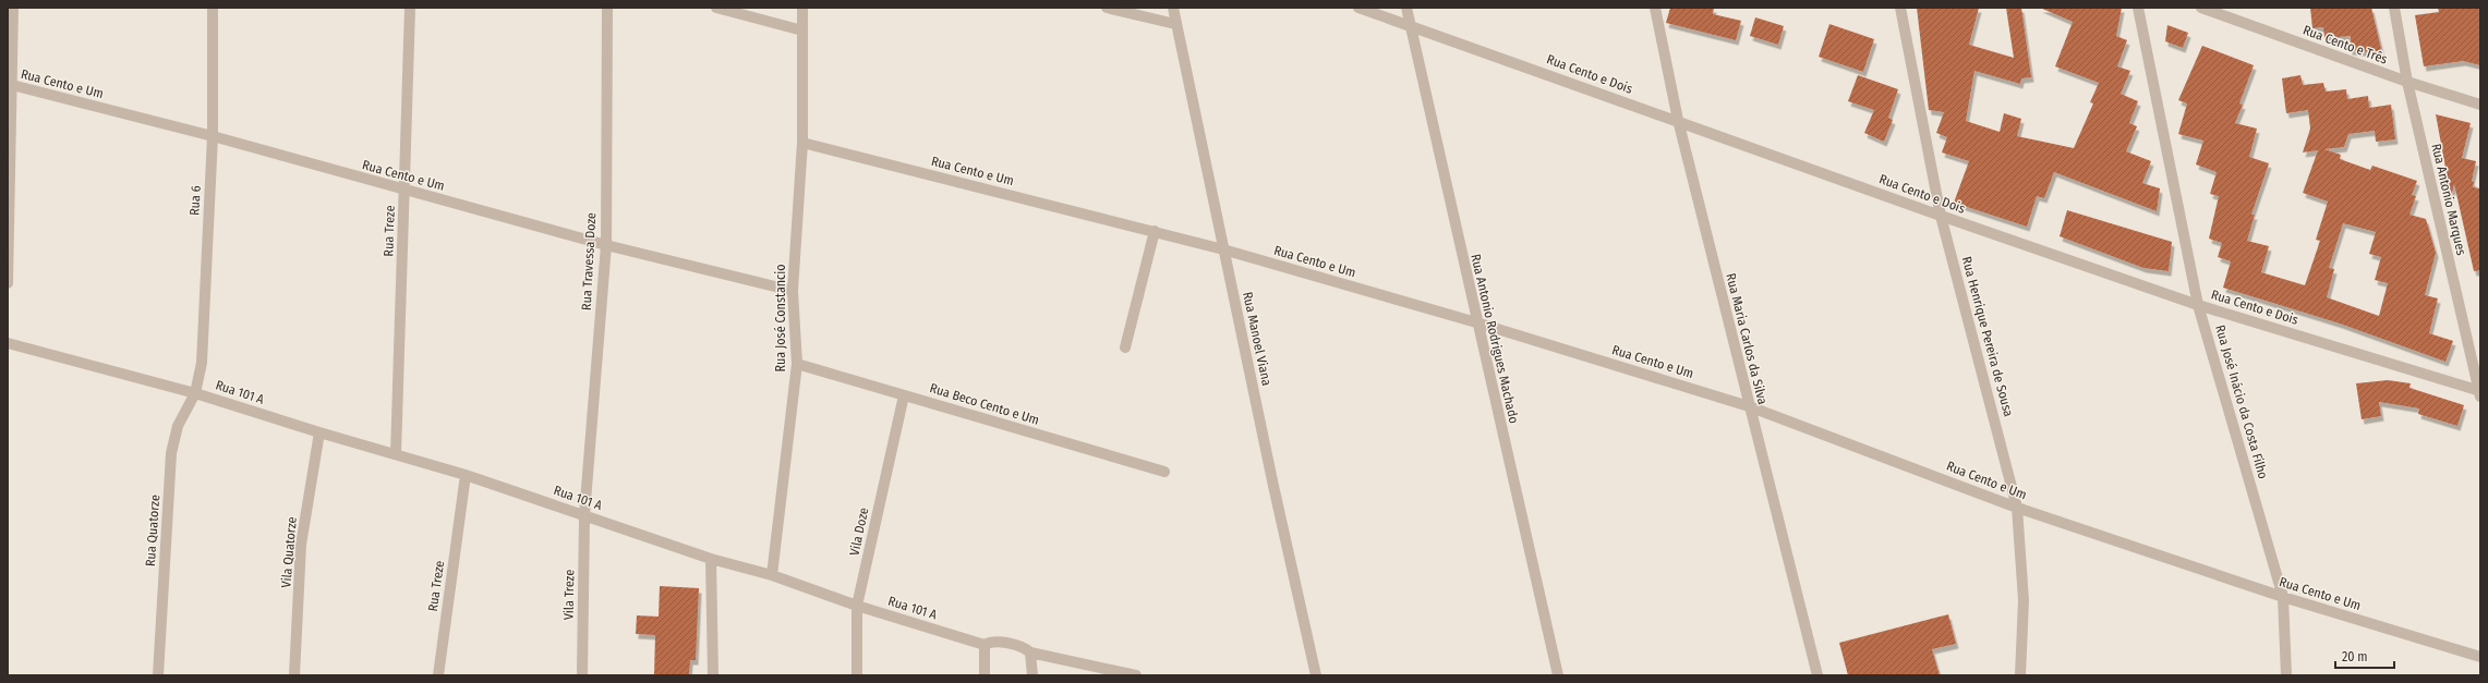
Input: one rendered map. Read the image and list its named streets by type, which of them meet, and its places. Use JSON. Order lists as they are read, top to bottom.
{
  "streets": {
    "street": [
      "Rua Cento e Três",
      "Rua Cento e Dois",
      "Rua Cento e Um",
      "Rua Antonio Marques",
      "Rua 6",
      "Rua Treze",
      "Rua Travessa Doze",
      "Rua José Constancio",
      "Rua Henrique Pereira de Sousa",
      "Rua Manoel Viana",
      "Rua Antonio Rodrigues Machado",
      "Rua Maria Carlos da Silva",
      "Rua 101 A",
      "Rua José Inácio da Costa Filho",
      "Rua Beco Cento e Um",
      "Rua Quatorze",
      "Vila Doze",
      "Vila Quatorze",
      "Vila Treze"
    ]
  },
  "crossings": [
    ["Rua Cento e Três", "Rua Antonio Marques"],
    ["Rua Cento e Dois", "Rua Antonio Marques"],
    ["Rua Cento e Dois", "Rua Henrique Pereira de Sousa"],
    ["Rua Cento e Dois", "Rua Antonio Rodrigues Machado"],
    ["Rua Cento e Dois", "Rua Maria Carlos da Silva"],
    ["Rua Cento e Dois", "Rua José Inácio da Costa Filho"],
    ["Rua Cento e Um", "Rua 6"],
    ["Rua Cento e Um", "Rua Treze"],
    ["Rua Cento e Um", "Rua Travessa Doze"],
    ["Rua Cento e Um", "Rua José Constancio"],
    ["Rua Cento e Um", "Rua Henrique Pereira de Sousa"],
    ["Rua Cento e Um", "Rua Manoel Viana"],
    ["Rua Cento e Um", "Rua Antonio Rodrigues Machado"],
    ["Rua Cento e Um", "Rua Maria Carlos da Silva"],
    ["Rua Cento e Um", "Rua José Inácio da Costa Filho"],
    ["Rua 6", "Rua 101 A"],
    ["Rua 6", "Rua Quatorze"],
    ["Rua Treze", "Rua 101 A"],
    ["Rua Travessa Doze", "Rua 101 A"],
    ["Rua Travessa Doze", "Vila Treze"],
    ["Rua José Constancio", "Rua 101 A"],
    ["Rua José Constancio", "Rua Beco Cento e Um"],
    ["Rua 101 A", "Rua Quatorze"],
    ["Rua 101 A", "Vila Doze"],
    ["Rua 101 A", "Vila Quatorze"],
    ["Rua 101 A", "Vila Treze"],
    ["Rua Beco Cento e Um", "Vila Doze"]
  ],
  "scale_bar": "20 m"
}
